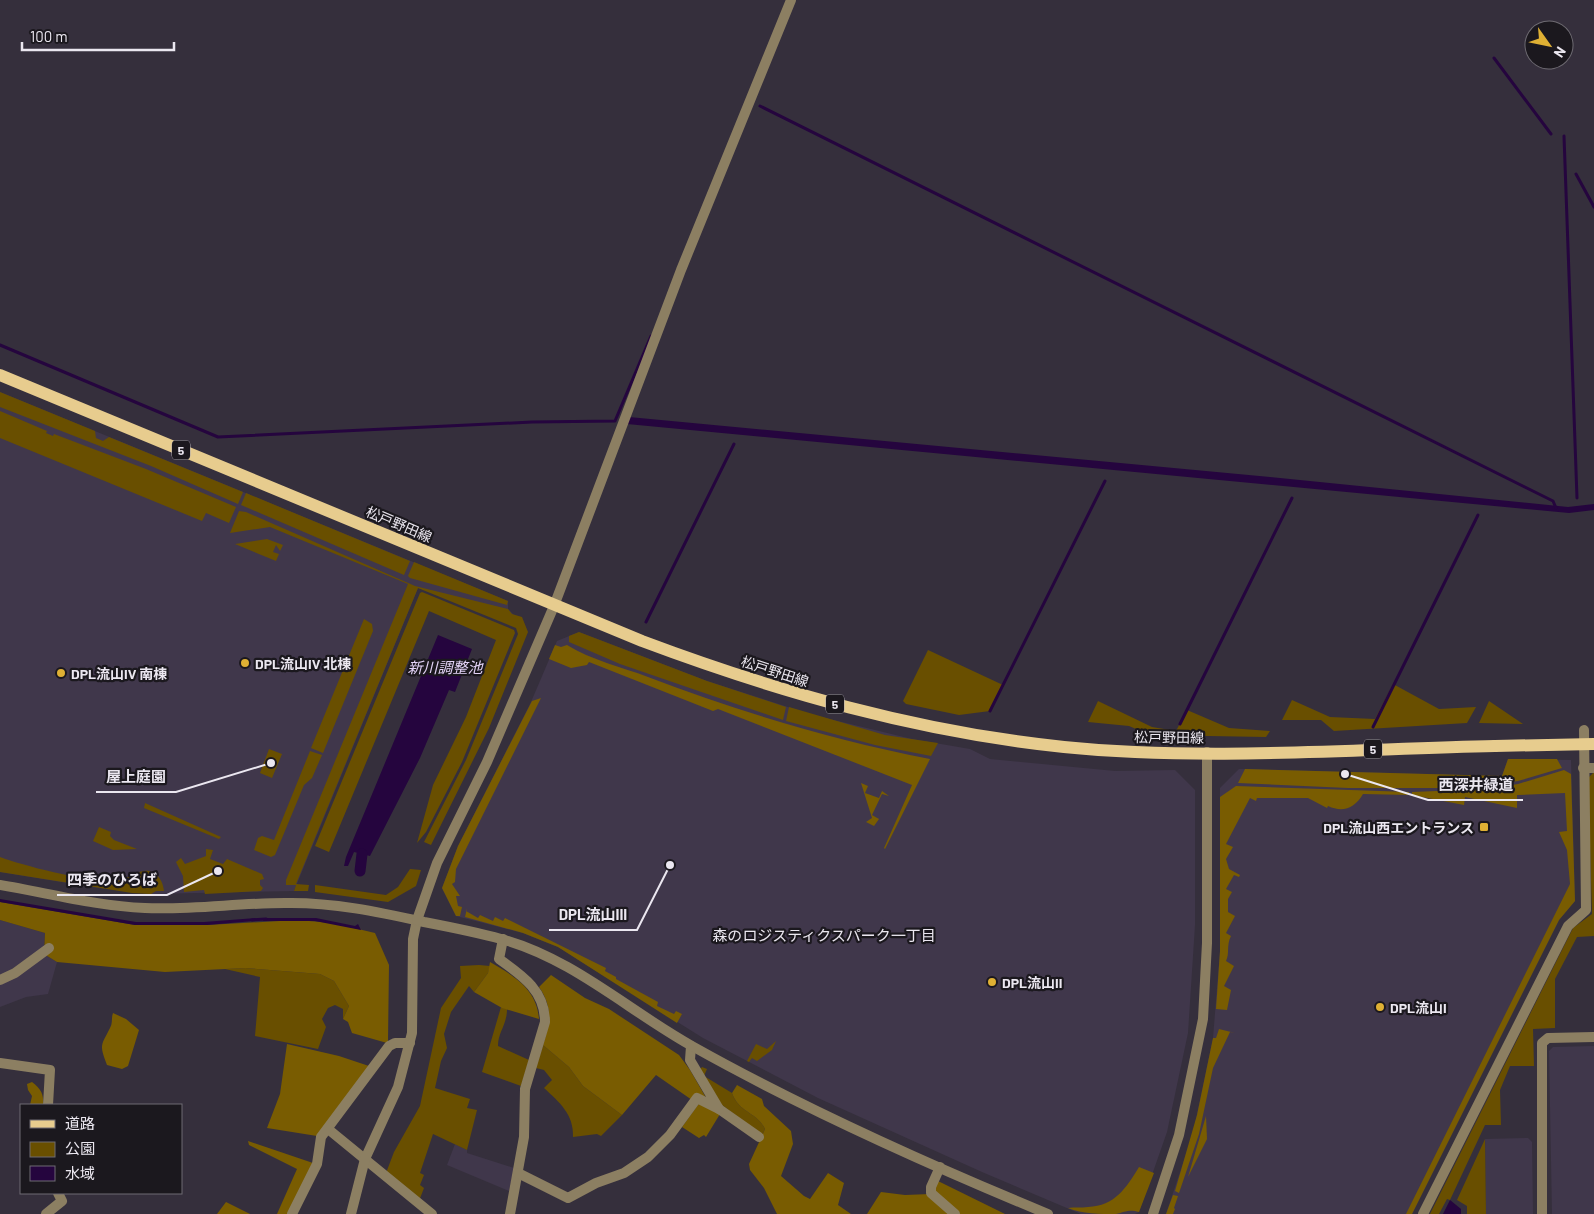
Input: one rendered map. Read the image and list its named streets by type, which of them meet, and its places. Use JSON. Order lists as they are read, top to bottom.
{
  "streets": {
    "main road": ["5", "松戸野田線"]
  },
  "districts": ["森のロジスティクスパーク一丁目"],
  "water": ["新川調整池"],
  "places": {
    "other": [
      "DPL流山IV 北棟",
      "DPL流山IV 南棟",
      "屋上庭園",
      "西深井緑道",
      "DPL流山III",
      "四季のひろば",
      "DPL流山II",
      "DPL流山I"
    ],
    "transit": ["DPL流山西エントランス"]
  },
  "legend": ["道路", "公園", "水域"],
  "scale_bar": "100 m",
  "north": "bottom right"
}
